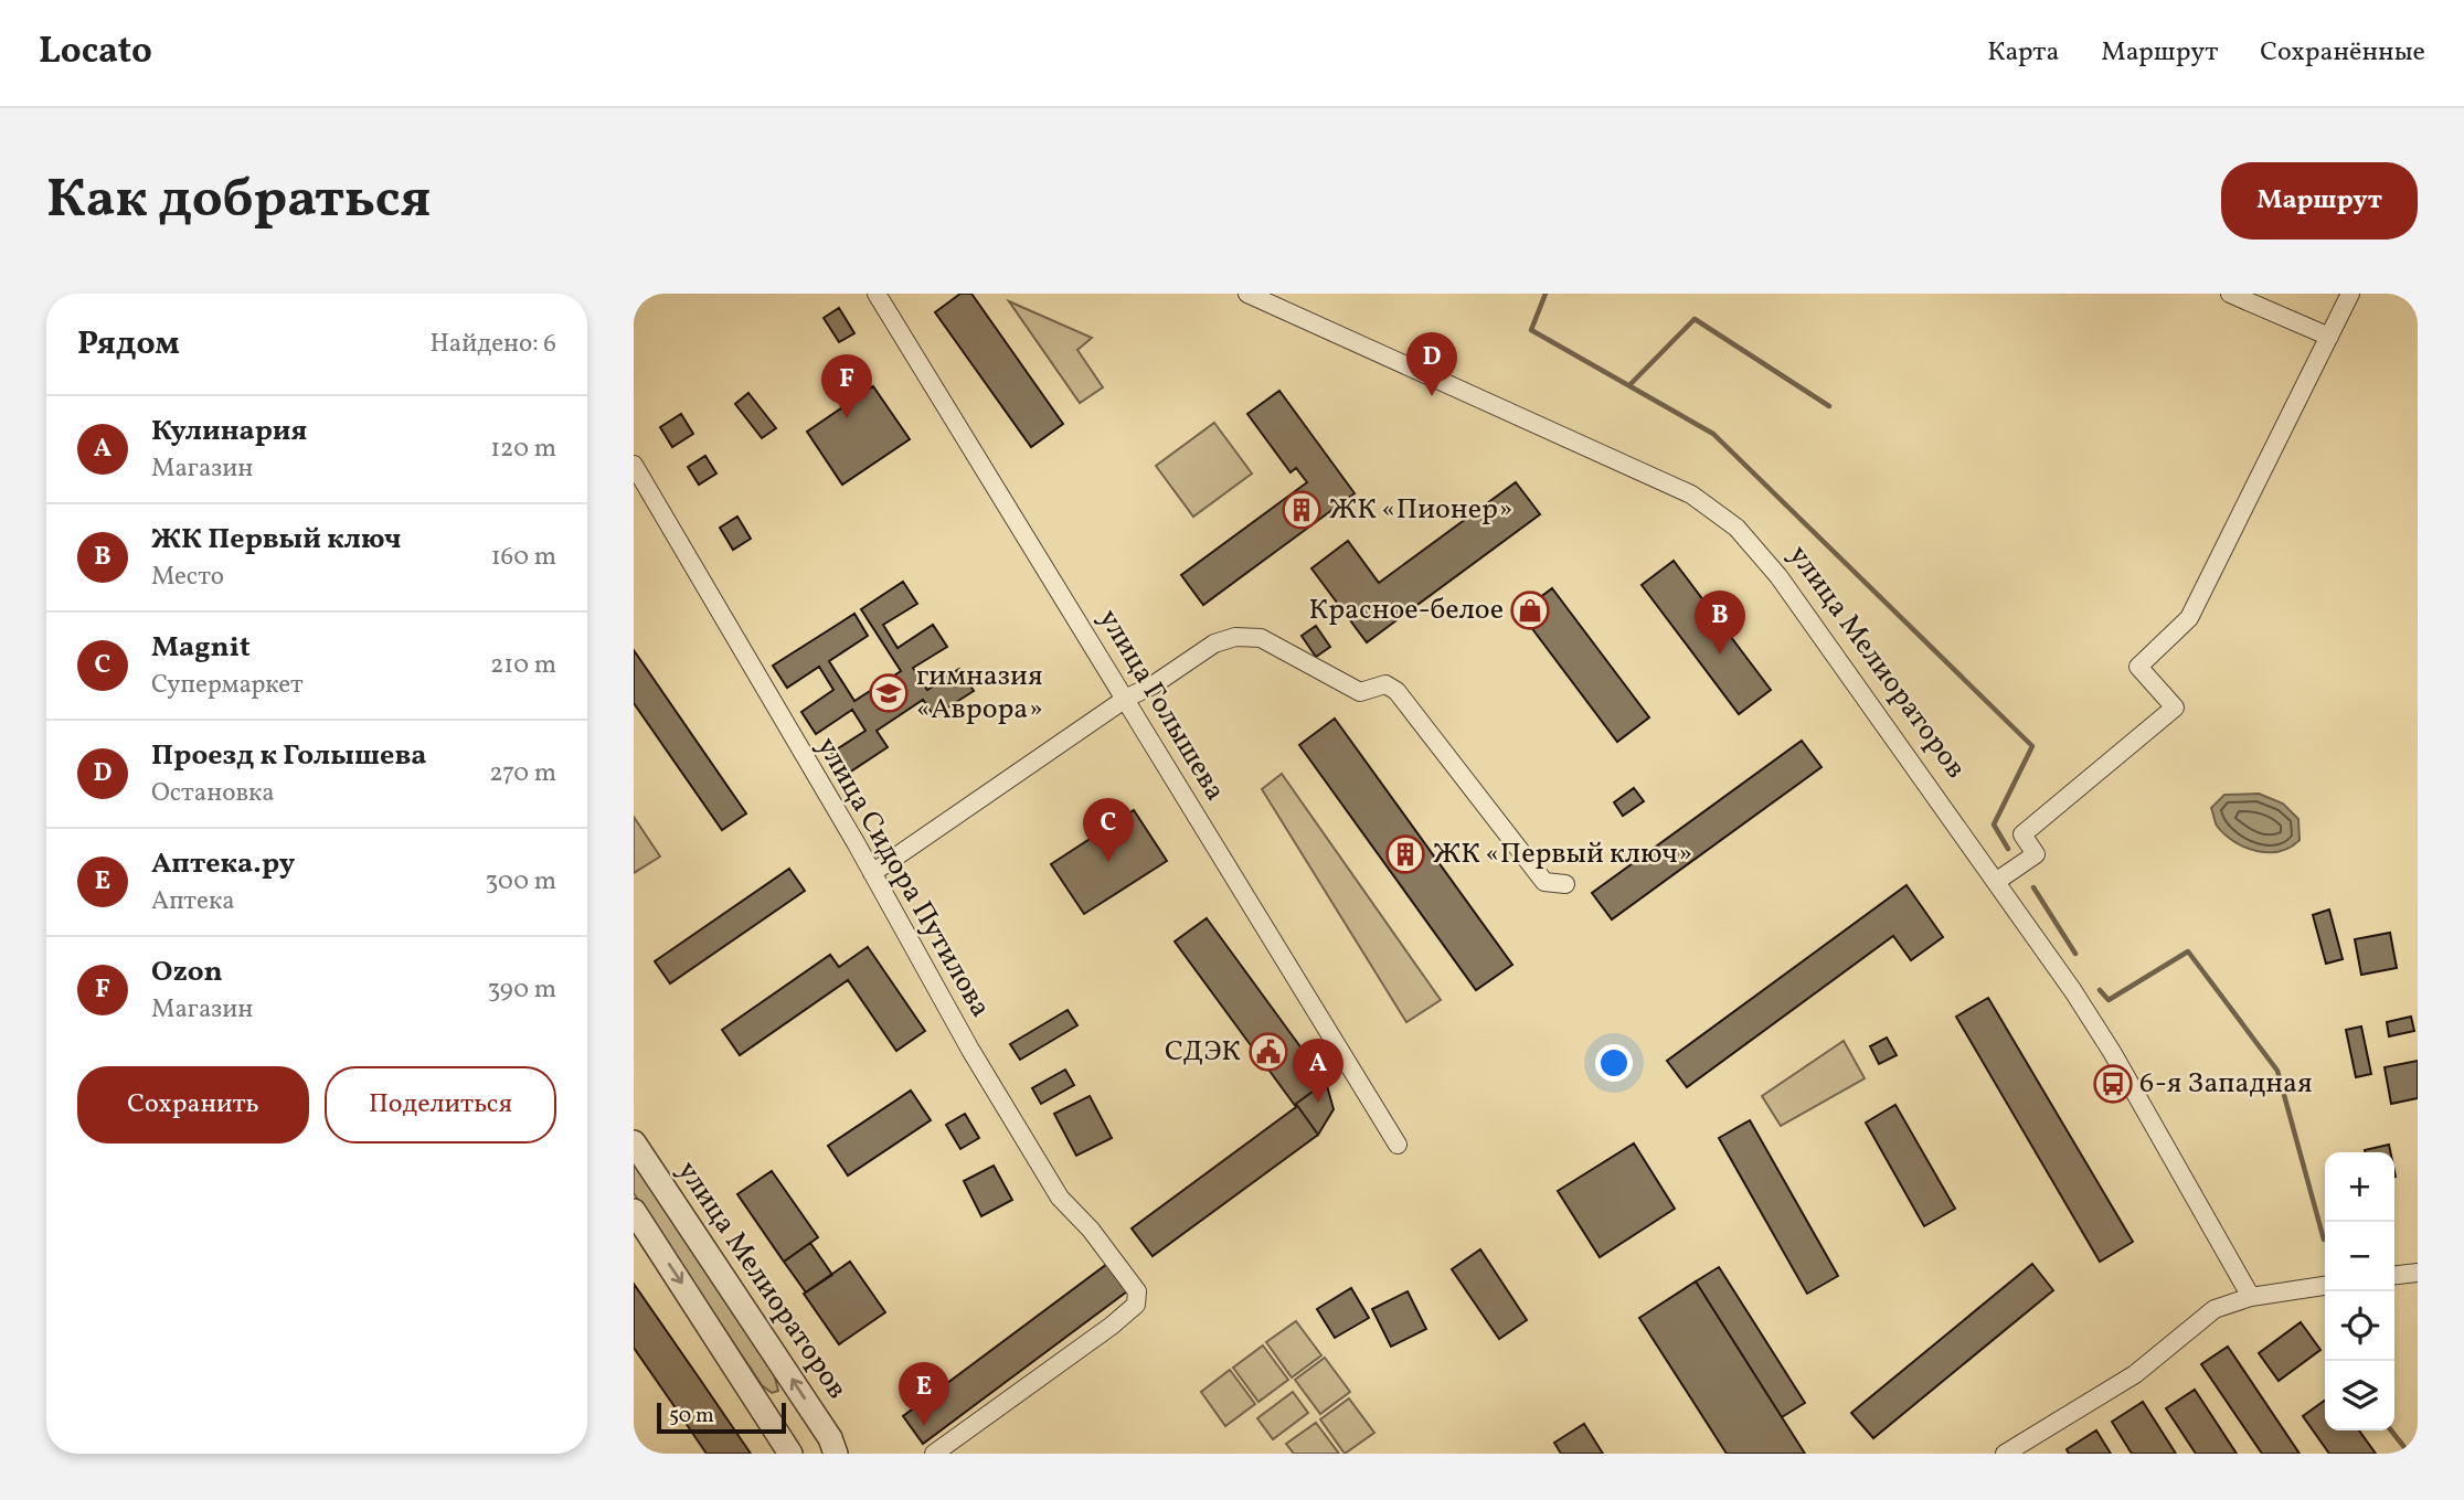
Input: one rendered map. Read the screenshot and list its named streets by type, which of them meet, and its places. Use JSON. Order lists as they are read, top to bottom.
{
  "streets": {
    "street": ["улица Мелиораторов", "улица Голышева", "улица Сидора Путилова"]
  },
  "places": {
    "building": ["ЖК «Пионер»", "ЖК «Первый ключ»"],
    "shop": ["Красное-белое"],
    "school or university": ["гимназия «Аврора»"],
    "public building": ["СДЭК"],
    "bus stop": ["6-я Западная"]
  },
  "scale_bar": "50 m",
  "page": {
    "header": "Locato",
    "nav": ["Карта", "Маршрут", "Сохранённые"],
    "buttons": [
      "Маршрут",
      ["Сохранить", "Поделиться"]
    ],
    "title": "Как добраться",
    "heading": ["Рядом", "Найдено: 6"],
    "pins": [
      "D",
      "F",
      "B",
      "C",
      "A",
      "E"
    ],
    "list": [
      {
        "mark": "A",
        "name": "Кулинария",
        "note": "Магазин",
        "value": "120 m"
      },
      {
        "mark": "B",
        "name": "ЖК Первый ключ",
        "note": "Место",
        "value": "160 m"
      },
      {
        "mark": "C",
        "name": "Magnit",
        "note": "Супермаркет",
        "value": "210 m"
      },
      {
        "mark": "D",
        "name": "Проезд к Голышева",
        "note": "Остановка",
        "value": "270 m"
      },
      {
        "mark": "E",
        "name": "Аптека.ру",
        "note": "Аптека",
        "value": "300 m"
      },
      {
        "mark": "F",
        "name": "Ozon",
        "note": "Магазин",
        "value": "390 m"
      }
    ],
    "map_buttons": ["+", "−"],
    "scale": "50 m"
  }
}
